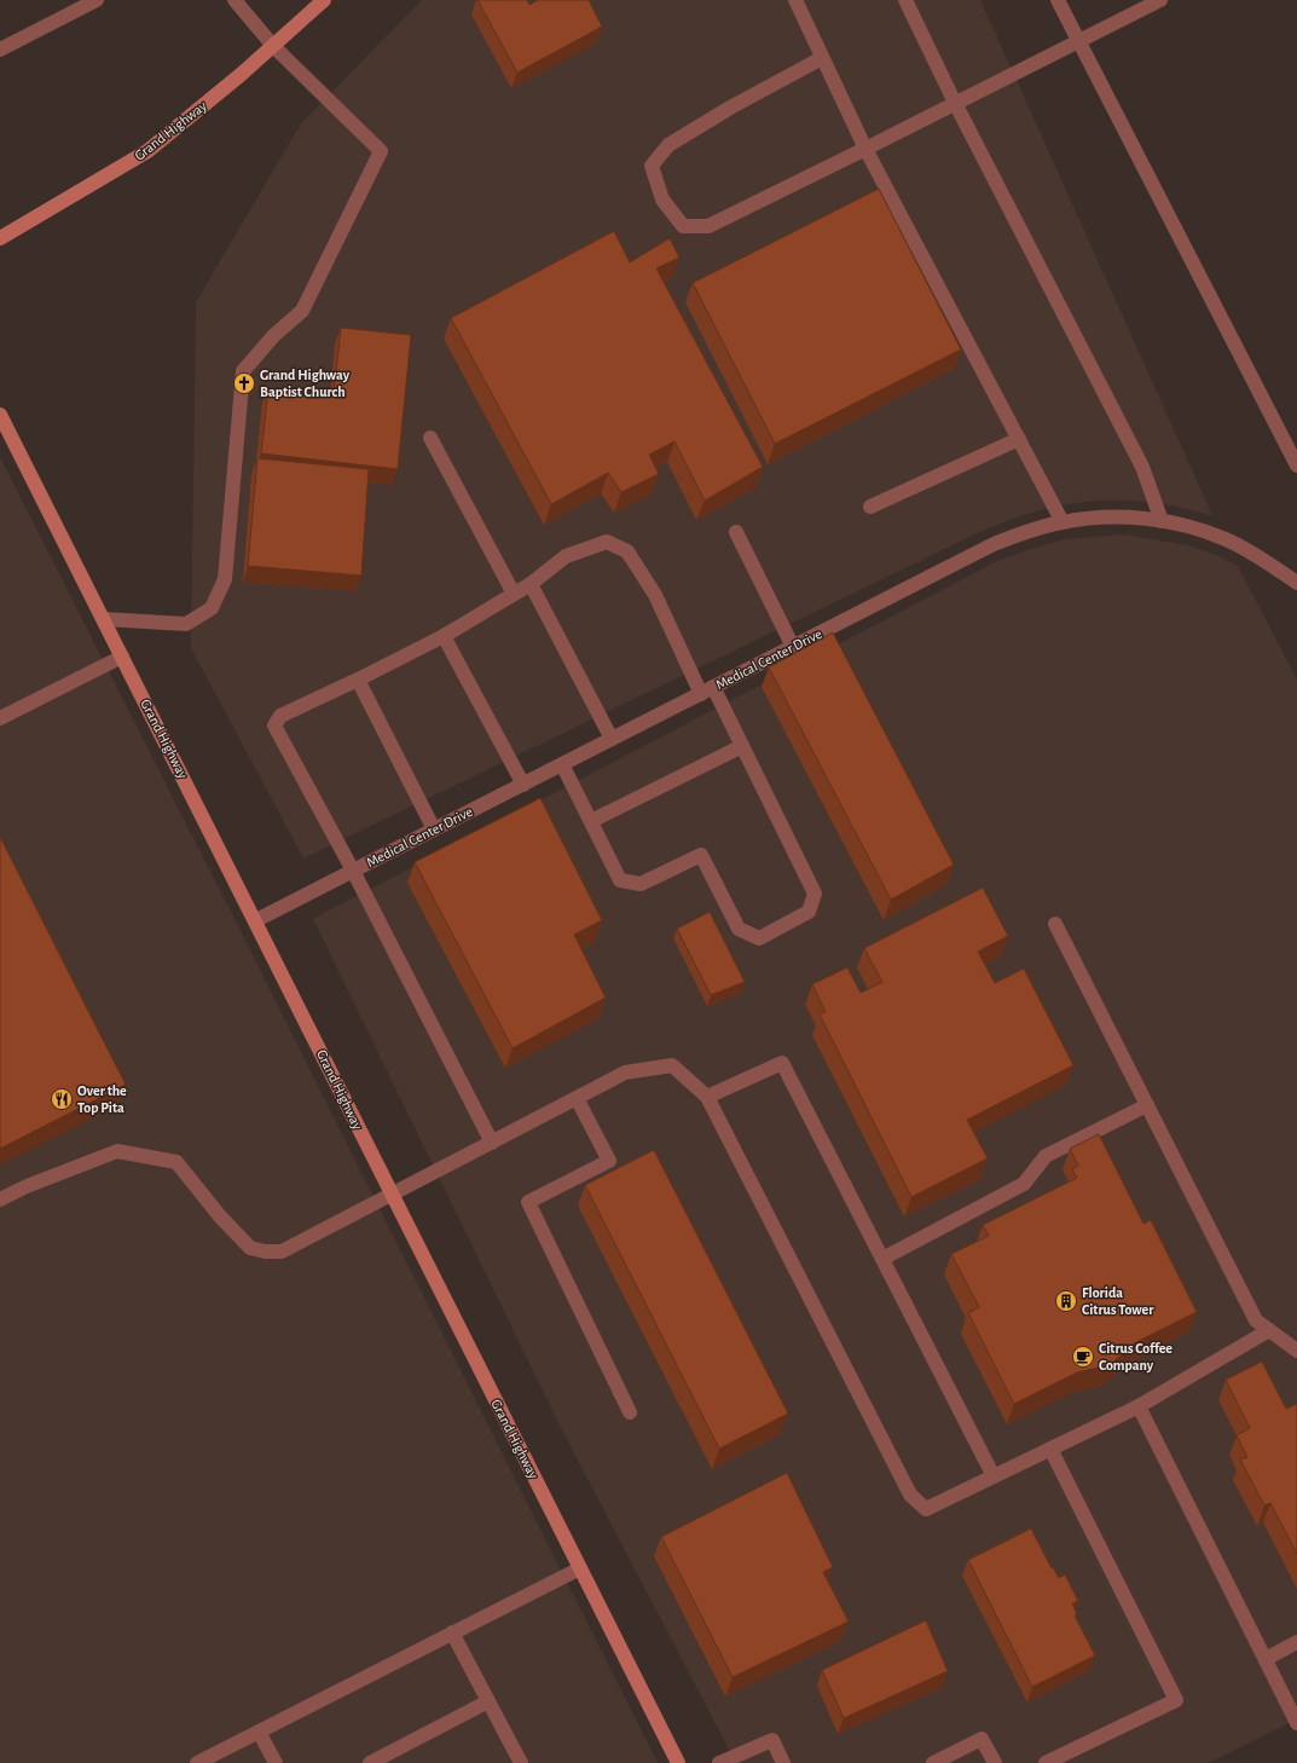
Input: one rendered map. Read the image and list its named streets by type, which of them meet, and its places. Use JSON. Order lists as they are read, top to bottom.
{
  "streets": {
    "main road": ["Grand Highway"],
    "street": ["Medical Center Drive"]
  },
  "crossings": [
    ["Grand Highway", "Medical Center Drive"]
  ],
  "places": {
    "church": ["Grand Highway Baptist Church"],
    "restaurant": ["Over the Top Pita"],
    "building": ["Florida Citrus Tower"],
    "cafe": ["Citrus Coffee Company"]
  }
}
